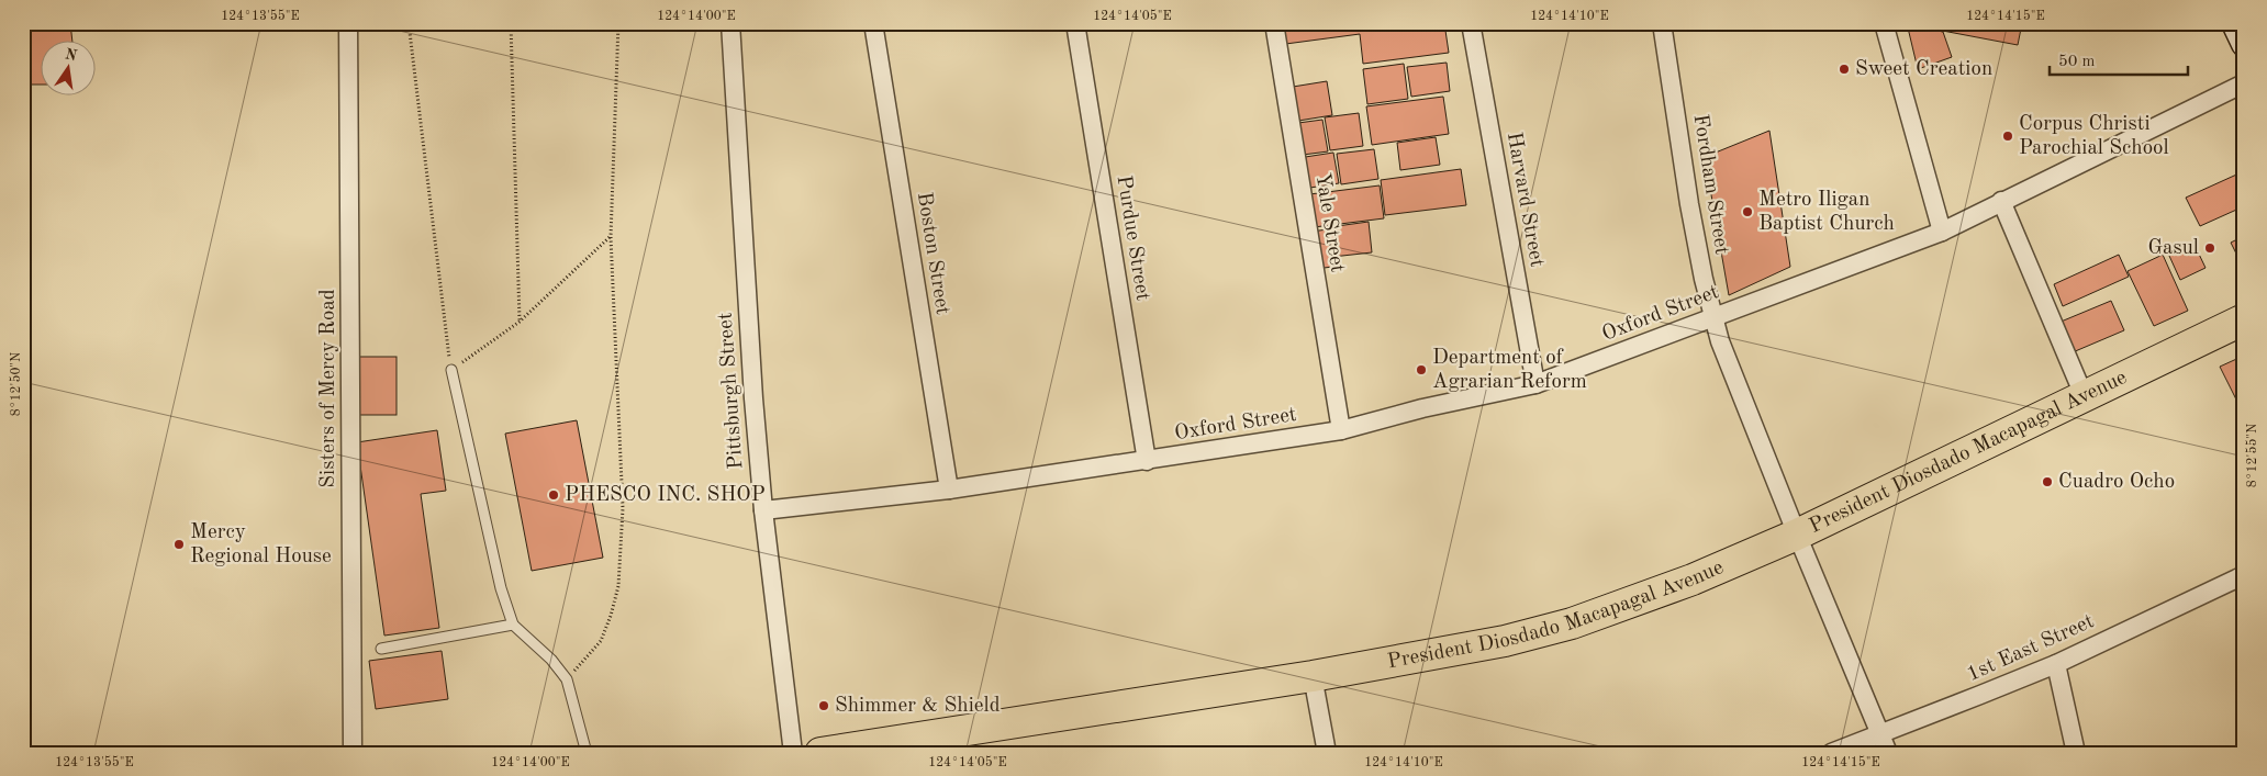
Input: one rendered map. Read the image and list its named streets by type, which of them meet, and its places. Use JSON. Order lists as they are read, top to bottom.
{
  "streets": {
    "highway": ["President Diosdado Macapagal Avenue"],
    "street": [
      "Fordham Street",
      "Harvard Street",
      "Yale Street",
      "Purdue Street",
      "Boston Street",
      "Oxford Street",
      "Sisters of Mercy Road",
      "Pittsburgh Street",
      "1st East Street"
    ]
  },
  "crossings": [
    ["Fordham Street", "Oxford Street"],
    ["Fordham Street", "President Diosdado Macapagal Avenue"],
    ["Fordham Street", "1st East Street"],
    ["Harvard Street", "Oxford Street"],
    ["Yale Street", "Oxford Street"],
    ["Purdue Street", "Oxford Street"],
    ["Boston Street", "Oxford Street"],
    ["Oxford Street", "Pittsburgh Street"]
  ],
  "places": [
    "Sweet Creation",
    "Corpus Christi Parochial School",
    "Metro Iligan Baptist Church",
    "Gasul",
    "Department of Agrarian Reform",
    "Cuadro Ocho",
    "PHESCO INC. SHOP",
    "Mercy Regional House",
    "Shimmer & Shield"
  ],
  "scale_bar": "50 m",
  "north": "top",
  "coordinates": [
    "124°13'55\"E",
    "124°14'00\"E",
    "124°14'05\"E",
    "124°14'10\"E",
    "124°14'15\"E",
    "8°12'50\"N",
    "8°12'55\"N"
  ]
}
